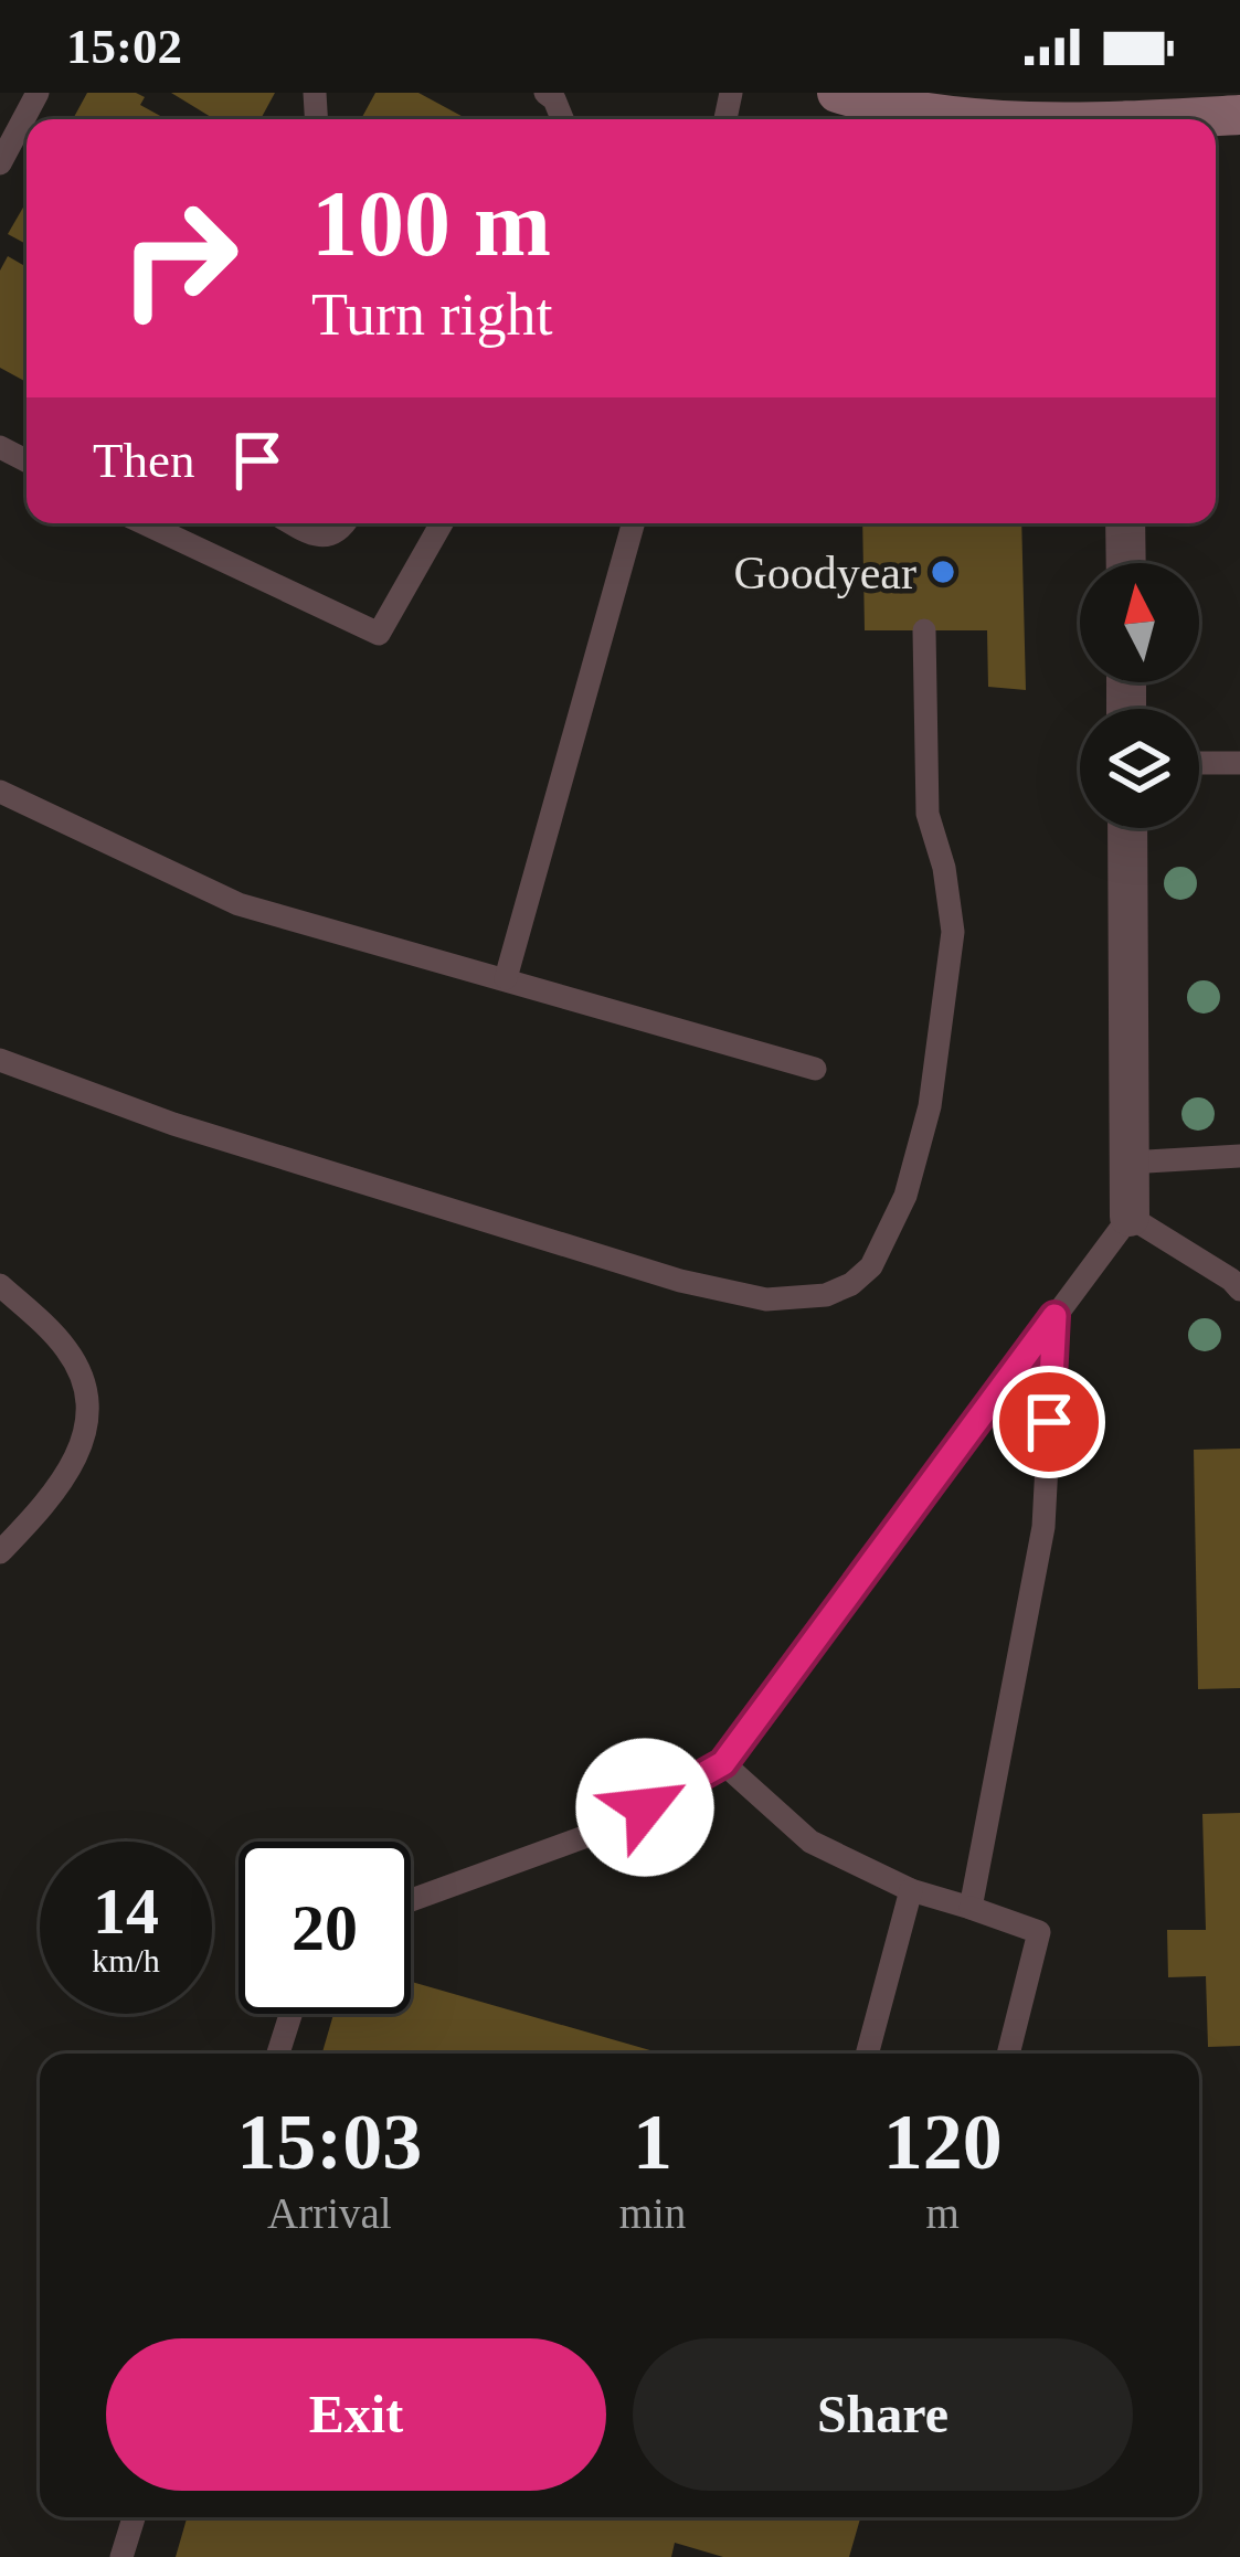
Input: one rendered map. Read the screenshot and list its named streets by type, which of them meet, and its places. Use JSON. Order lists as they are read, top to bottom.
{
  "places": ["Goodyear"],
  "north": "top",
  "page": {
    "status": "15:02",
    "turn": ["100 m", "Turn right"],
    "then": "Then",
    "speed": "14 km/h",
    "limit": "20",
    "eta": [
      "15:03",
      "Arrival",
      "1",
      "min",
      "120",
      "m"
    ],
    "buttons": ["Exit", "Share"]
  }
}
